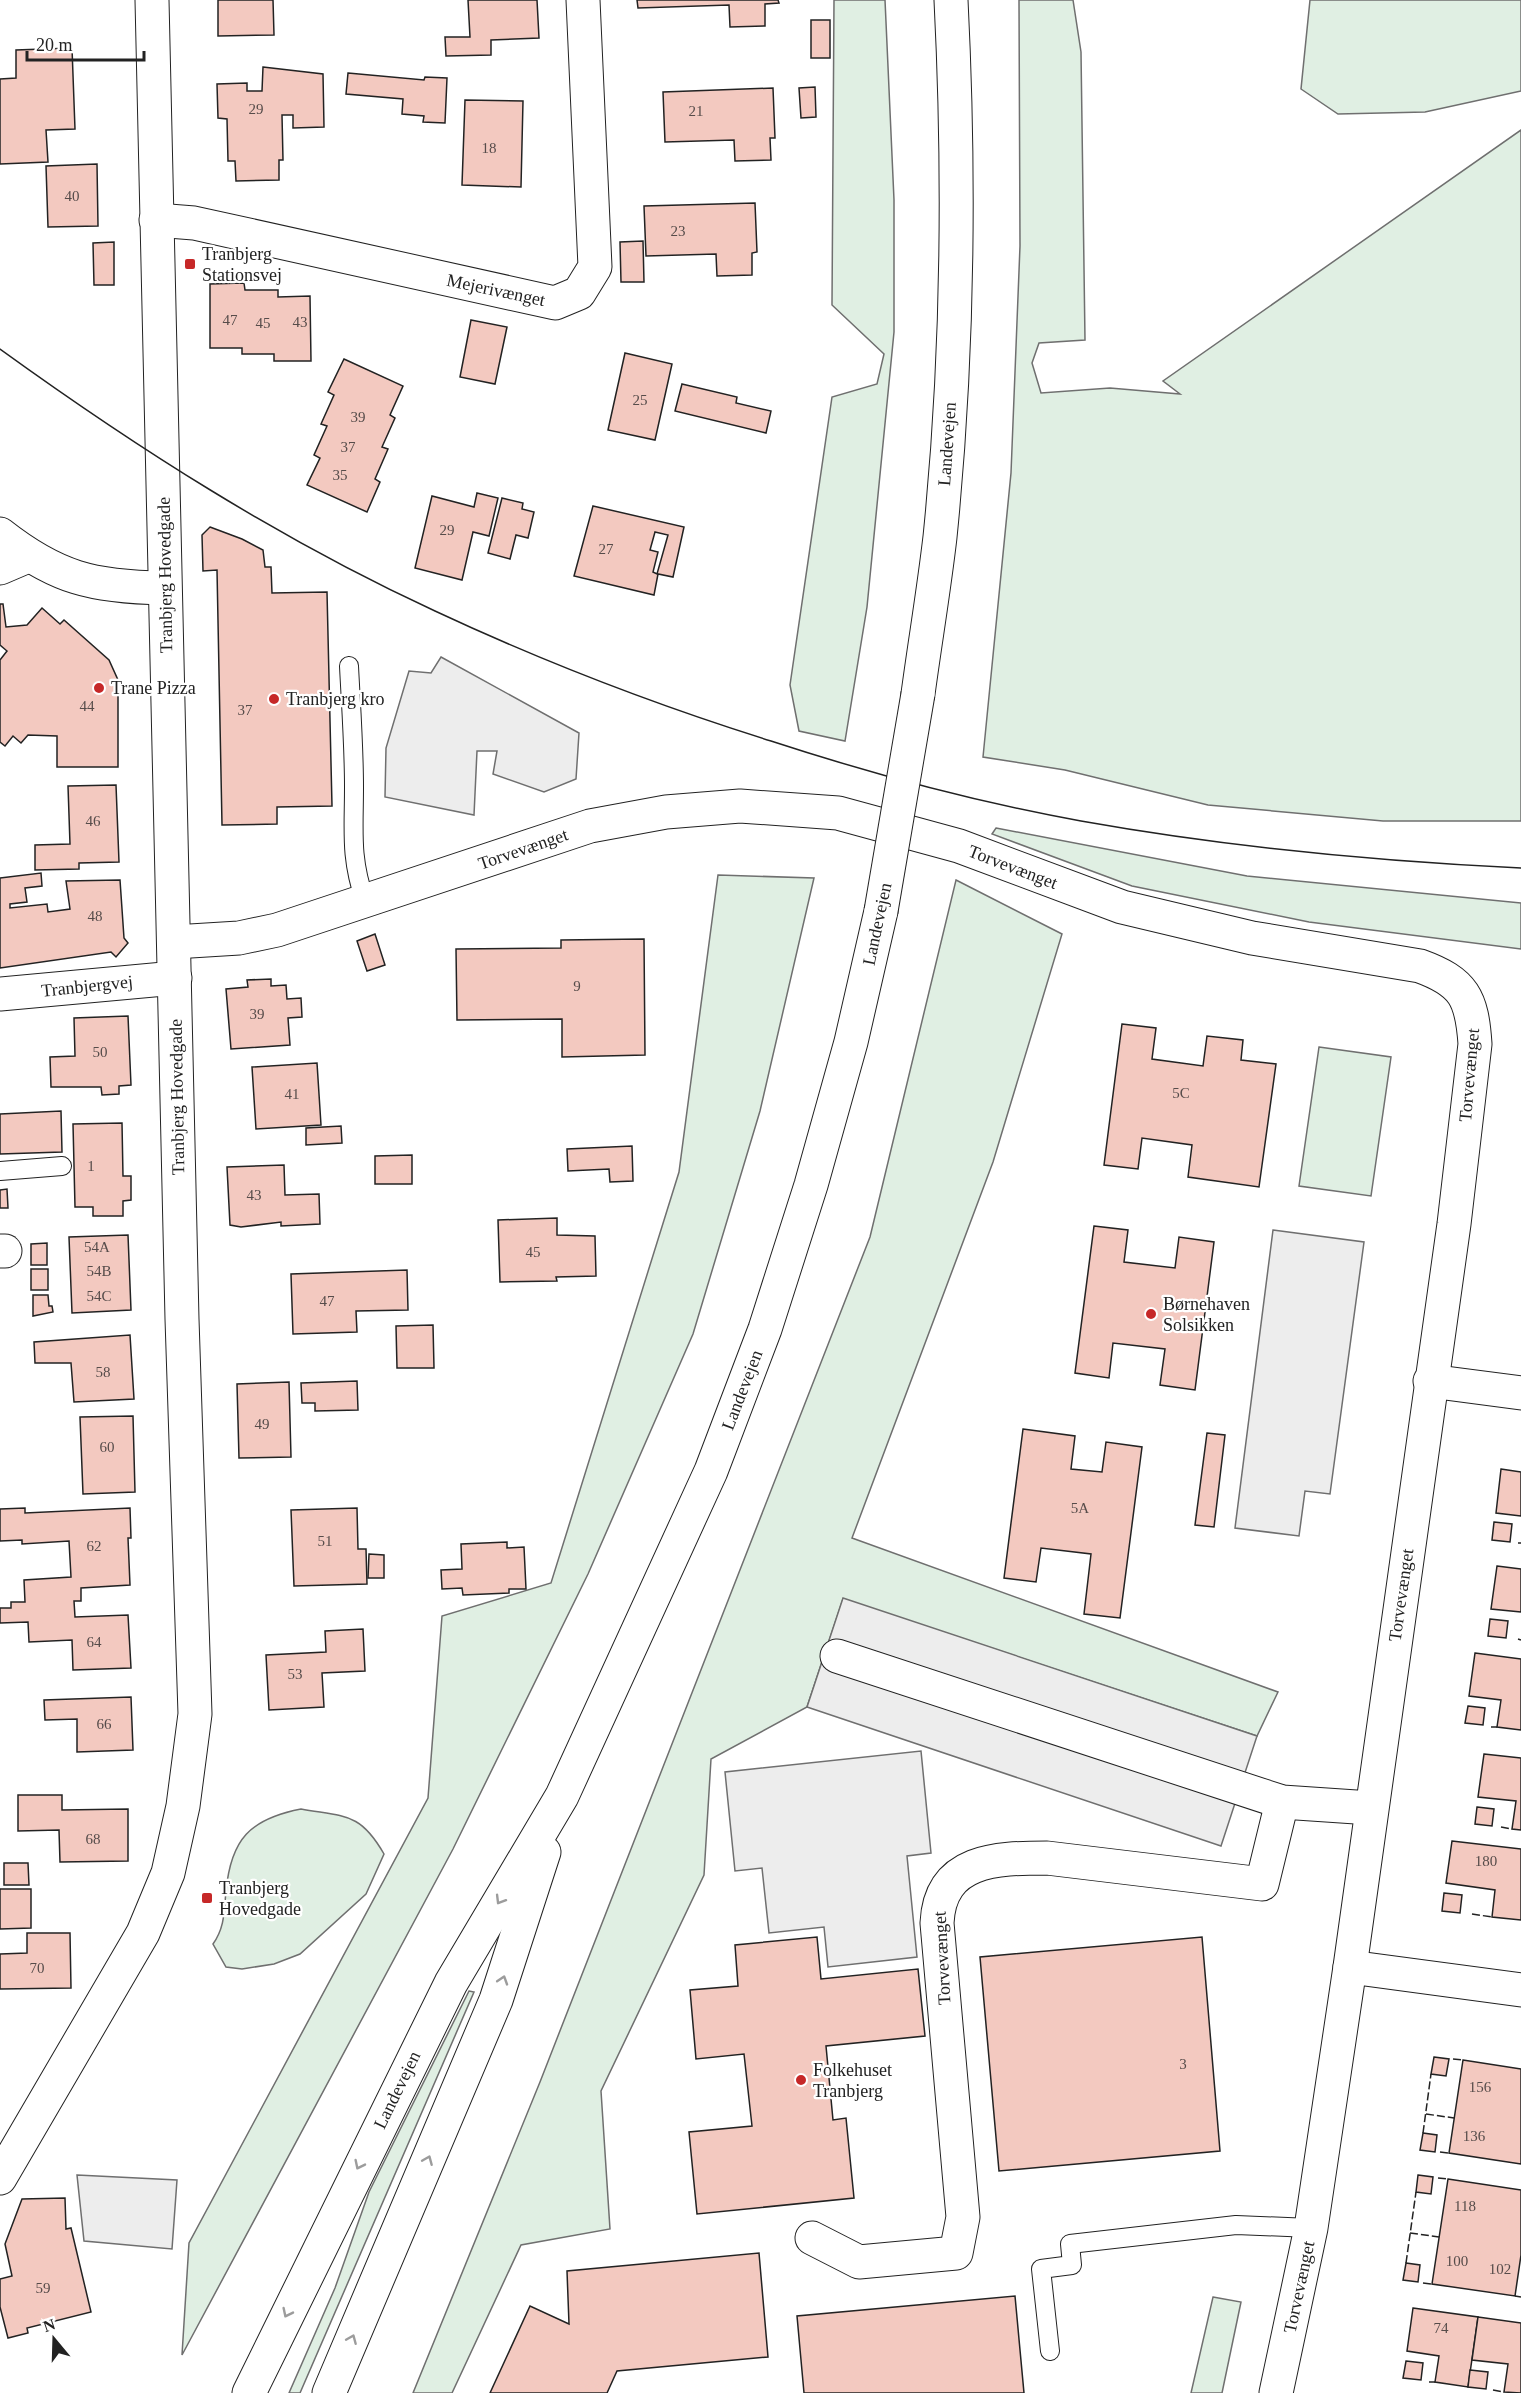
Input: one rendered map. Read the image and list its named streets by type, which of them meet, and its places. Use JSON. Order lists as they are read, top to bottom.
{
  "streets": {
    "street": [
      "Mejerivænget",
      "Landevejen",
      "Tranbjerg Hovedgade",
      "Torvevænget",
      "Tranbjergvej"
    ]
  },
  "crossings": [
    ["Mejerivænget", "Tranbjerg Hovedgade"],
    ["Tranbjerg Hovedgade", "Torvevænget"],
    ["Tranbjerg Hovedgade", "Tranbjergvej"]
  ],
  "places": {
    "transit": ["Tranbjerg Stationsvej", "Tranbjerg Hovedgade"],
    "other": [
      "Trane Pizza",
      "Tranbjerg kro",
      "Børnehaven Solsikken",
      "Folkehuset Tranbjerg"
    ]
  },
  "house_numbers": [
    "29",
    "21",
    "18",
    "40",
    "23",
    "47",
    "43",
    "45",
    "25",
    "39",
    "37",
    "35",
    "29",
    "27",
    "44",
    "37",
    "46",
    "48",
    "9",
    "39",
    "50",
    "5C",
    "41",
    "1",
    "43",
    "54A",
    "45",
    "54B",
    "54C",
    "47",
    "58",
    "49",
    "60",
    "5A",
    "51",
    "62",
    "64",
    "53",
    "66",
    "68",
    "180",
    "70",
    "3",
    "156",
    "136",
    "118",
    "100",
    "102",
    "59",
    "74"
  ],
  "scale_bar": "20 m",
  "north": "top"
}
